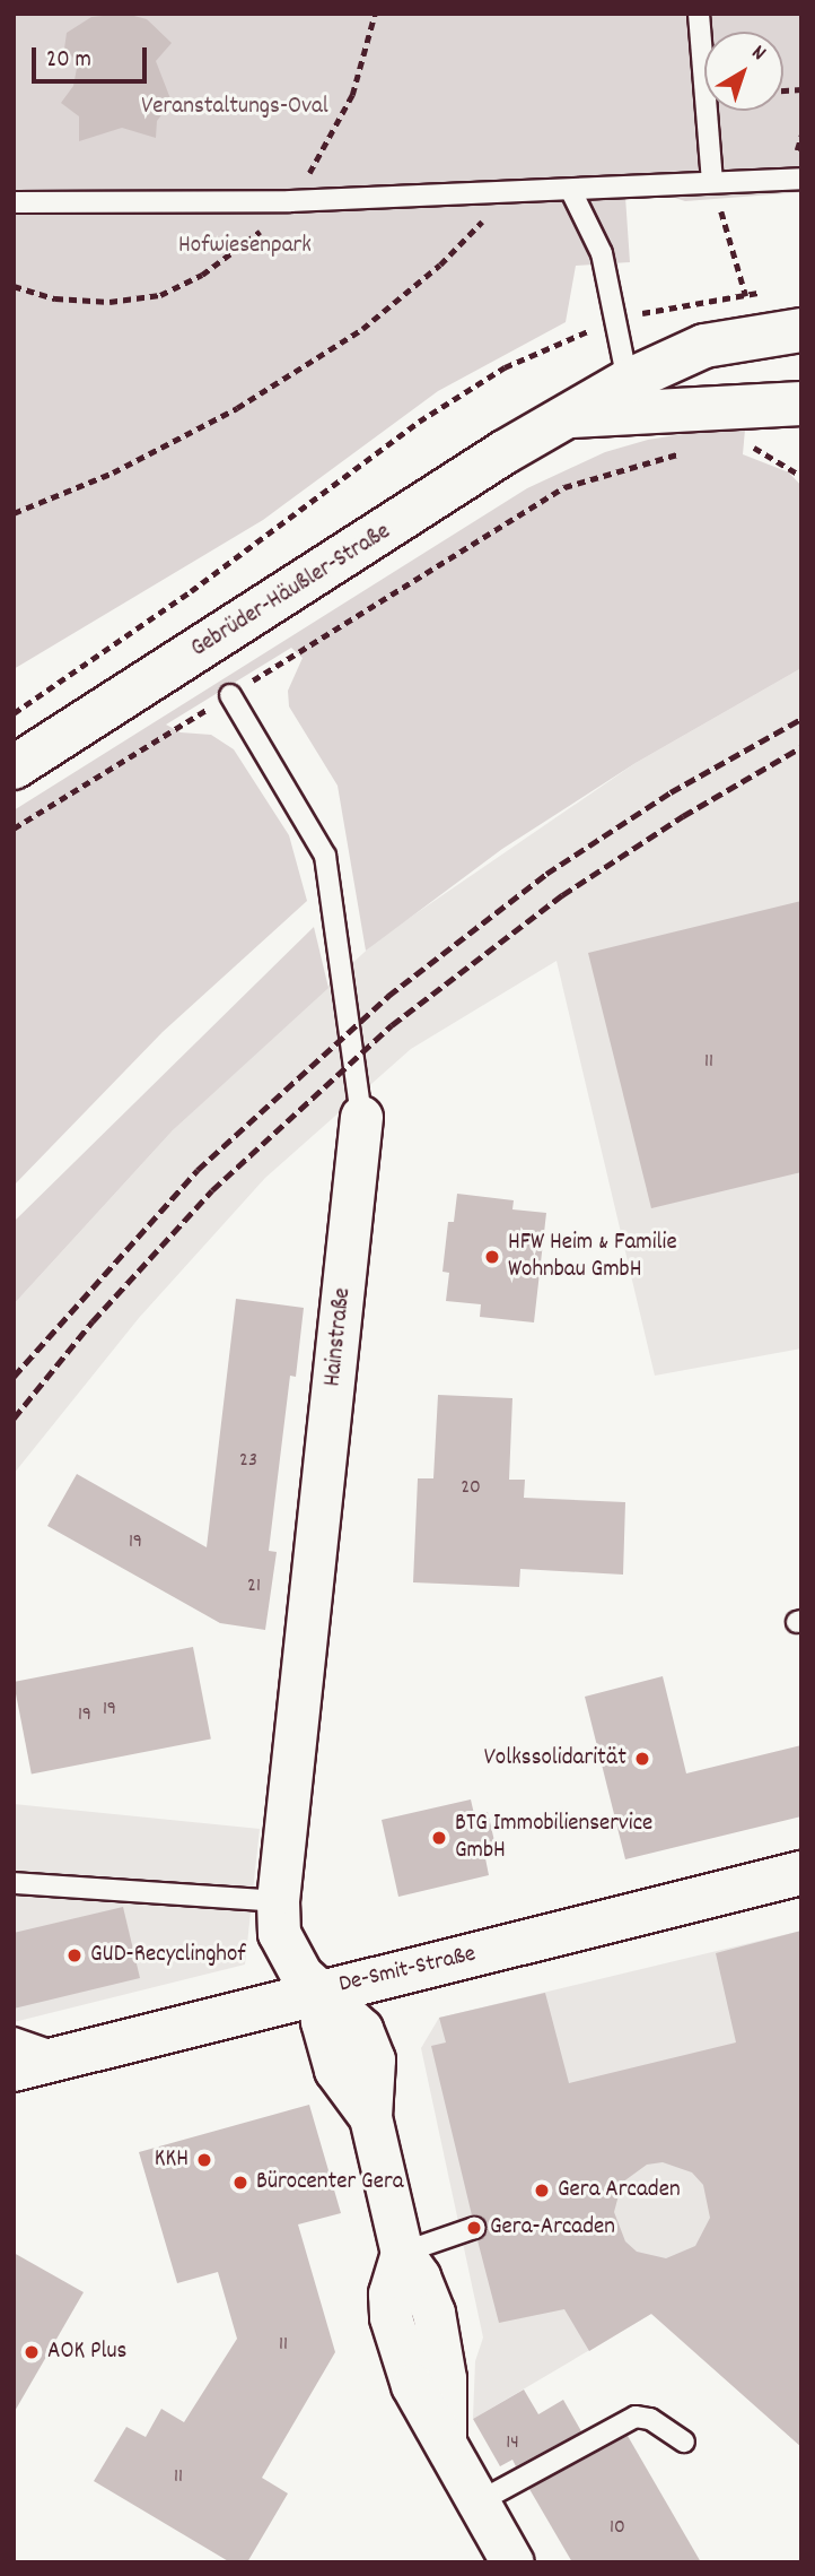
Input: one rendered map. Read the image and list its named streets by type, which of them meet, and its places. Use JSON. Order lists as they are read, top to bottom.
{
  "streets": {
    "main road": ["Gebrüder-Häußler-Straße", "De-Smit-Straße"],
    "street": ["Hainstraße"]
  },
  "crossings": [
    ["Hainstraße", "De-Smit-Straße"]
  ],
  "parks": ["Veranstaltungs-Oval", "Hofwiesenpark"],
  "places": [
    "HFW Heim & Familie Wohnbau GmbH",
    "Volkssolidarität",
    "BTG Immobilienservice GmbH",
    "GUD-Recyclinghof",
    "KKH",
    "Bürocenter Gera",
    "Gera Arcaden",
    "Gera-Arcaden",
    "AOK Plus"
  ],
  "house_numbers": [
    "11",
    "23",
    "20",
    "19",
    "21",
    "19",
    "19",
    "11",
    "14",
    "11",
    "10"
  ],
  "scale_bar": "20 m",
  "north": "top right"
}
